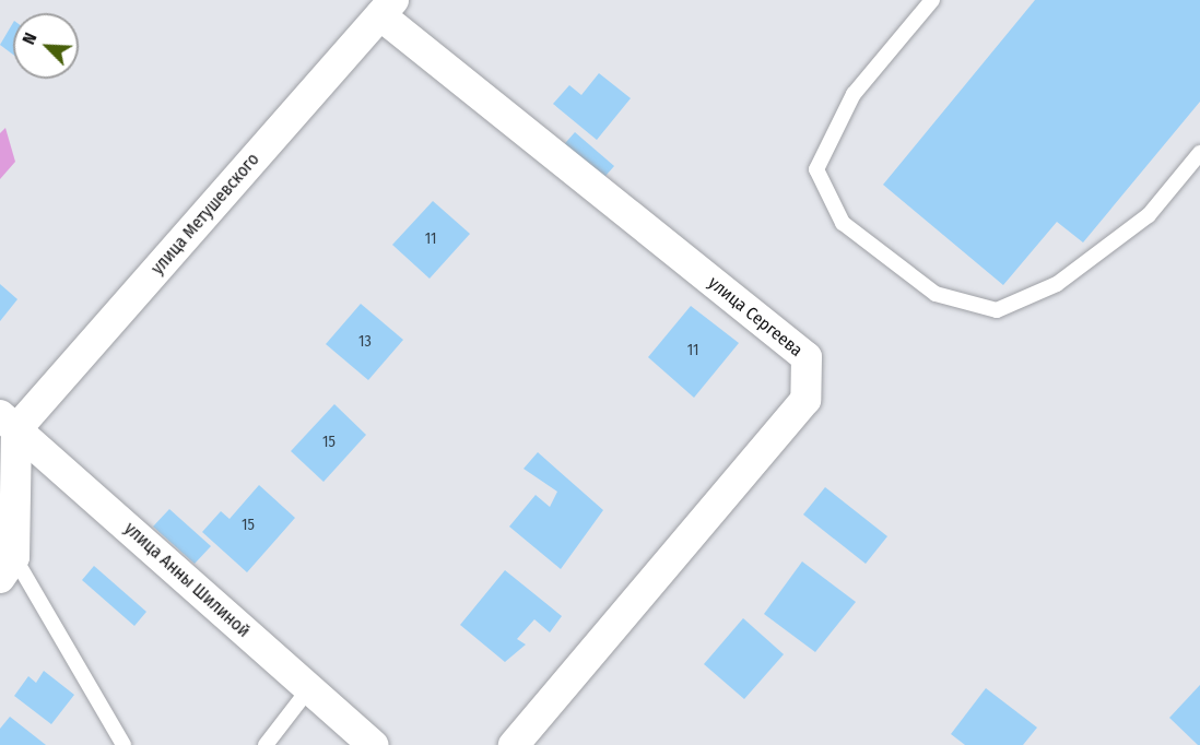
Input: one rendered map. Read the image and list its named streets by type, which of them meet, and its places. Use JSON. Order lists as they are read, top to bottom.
{
  "streets": {
    "street": ["улица Метушевского", "улица Сергеева", "улица Анны Шилиной"]
  },
  "crossings": [
    ["улица Метушевского", "улица Сергеева"],
    ["улица Метушевского", "улица Анны Шилиной"]
  ],
  "house_numbers": [
    "11",
    "13",
    "11",
    "15",
    "15"
  ],
  "north": "top left"
}
